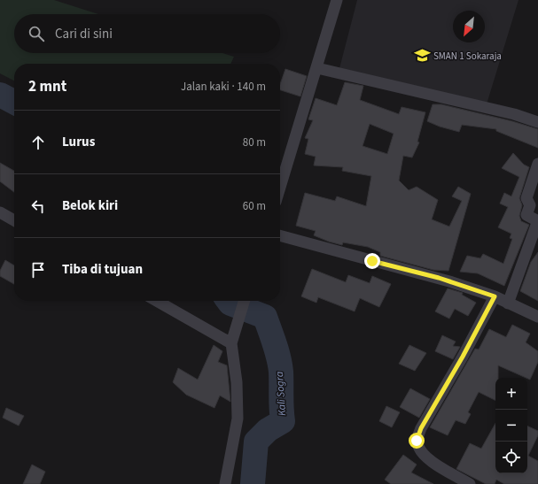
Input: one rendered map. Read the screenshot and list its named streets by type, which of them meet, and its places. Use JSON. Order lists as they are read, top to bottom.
{
  "water": ["Kali Sogra"],
  "places": {
    "school or university": ["SMAN 1 Sokaraja"]
  },
  "north": "bottom left",
  "page": {
    "search": "Cari di sini",
    "heading": ["2 mnt", "Jalan kaki · 140 m"],
    "list": [
      ["Lurus", "80 m"],
      ["Belok kiri", "60 m"],
      "Tiba di tujuan"
    ],
    "map_buttons": ["+", "−"]
  }
}
